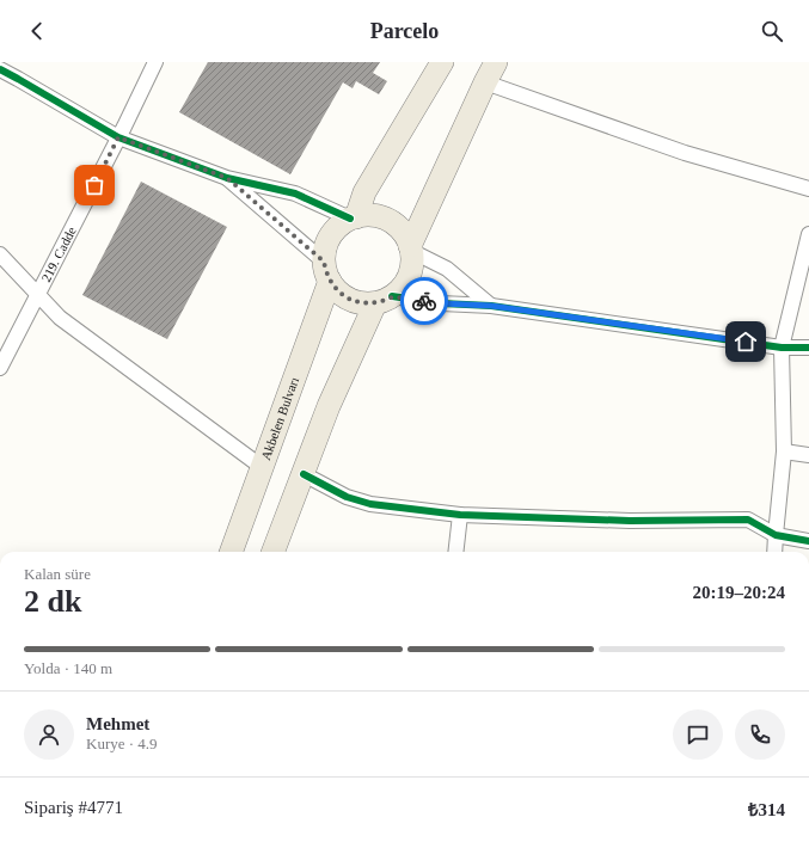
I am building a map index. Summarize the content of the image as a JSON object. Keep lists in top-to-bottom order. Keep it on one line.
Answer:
{"streets":{"main road":["Akbelen Bulvarı"],"street":["219. Cadde"]},"page":{"header":"Parcelo","heading":["2 dk","Kalan süre","20:19–20:24"],"panel":["Mehmet","Kurye · 4.9","Sipariş #4771","₺314"],"bar":"Yolda · 140 m"}}
